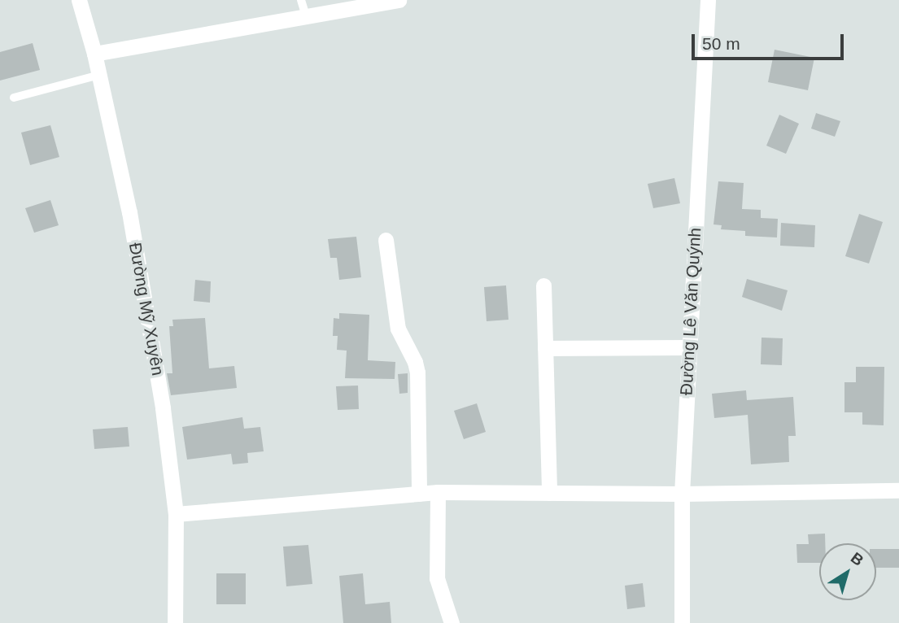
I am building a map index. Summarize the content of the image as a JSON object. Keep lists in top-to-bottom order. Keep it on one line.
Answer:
{"streets":{"street":["Đường Mỹ Xuyên","Đường Lê Văn Quýnh"]},"scale_bar":"50 m","north":"top right"}
